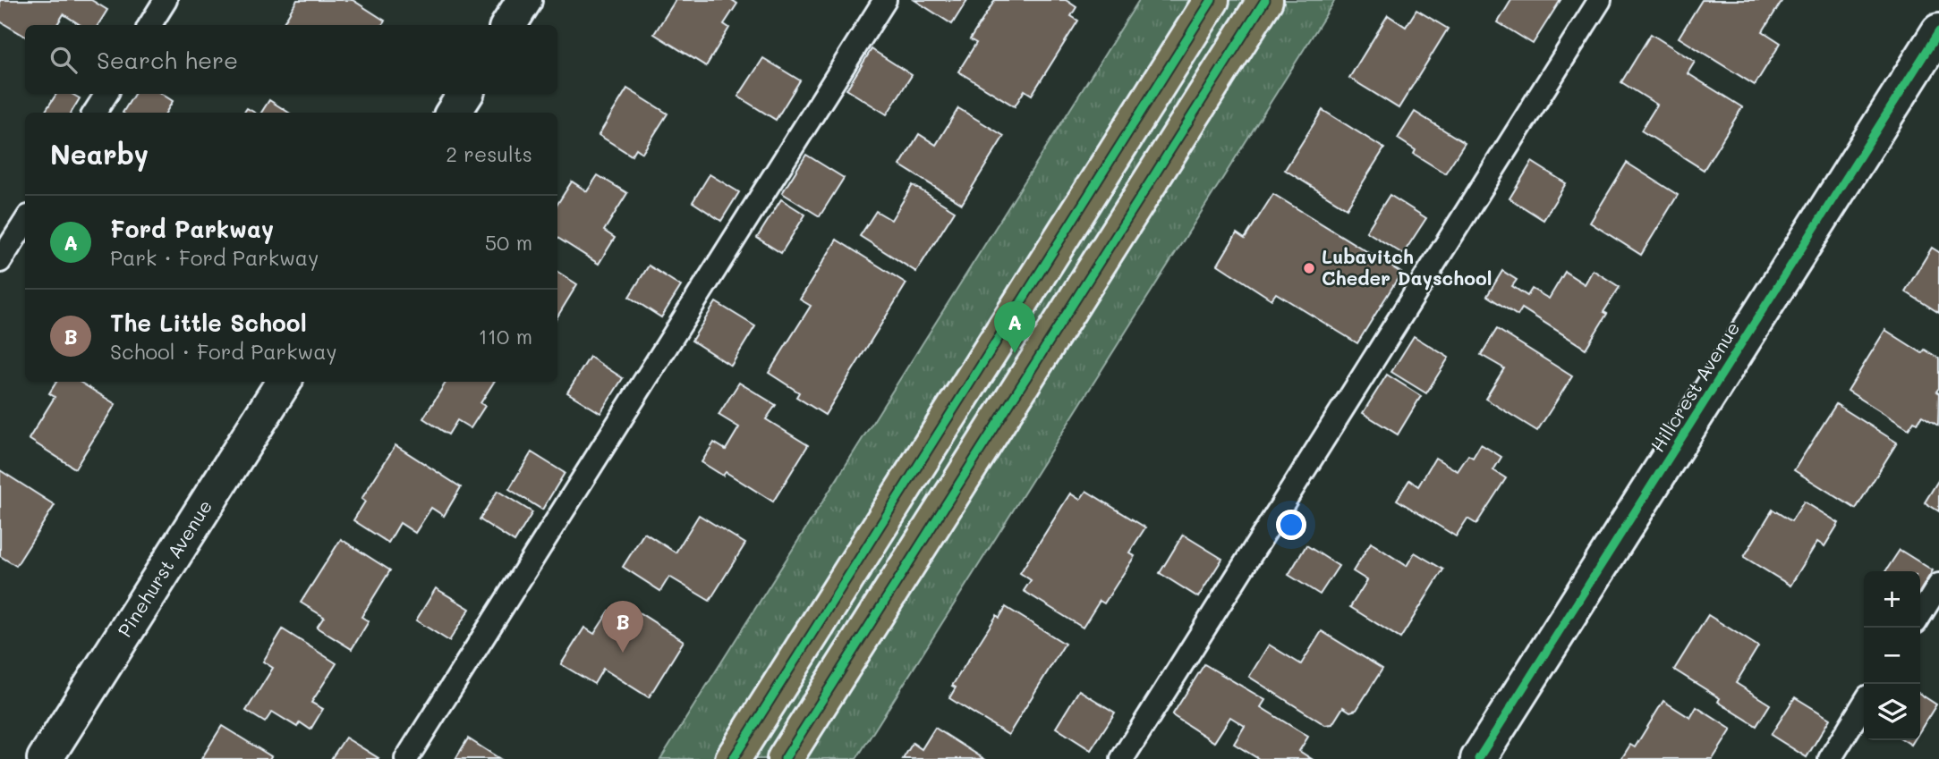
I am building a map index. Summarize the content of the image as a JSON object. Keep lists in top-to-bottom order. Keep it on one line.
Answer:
{"streets":{"street":["Hillcrest Avenue","Pinehurst Avenue"]},"places":["Lubavitch Cheder Dayschool"],"page":{"search":"Search here","heading":["Nearby","2 results"],"list":[{"mark":"A","name":"Ford Parkway","note":"Park · Ford Parkway","value":"50 m"},{"mark":"B","name":"The Little School","note":"School · Ford Parkway","value":"110 m"}],"pins":["A","B"],"map_buttons":["+","−"]}}
